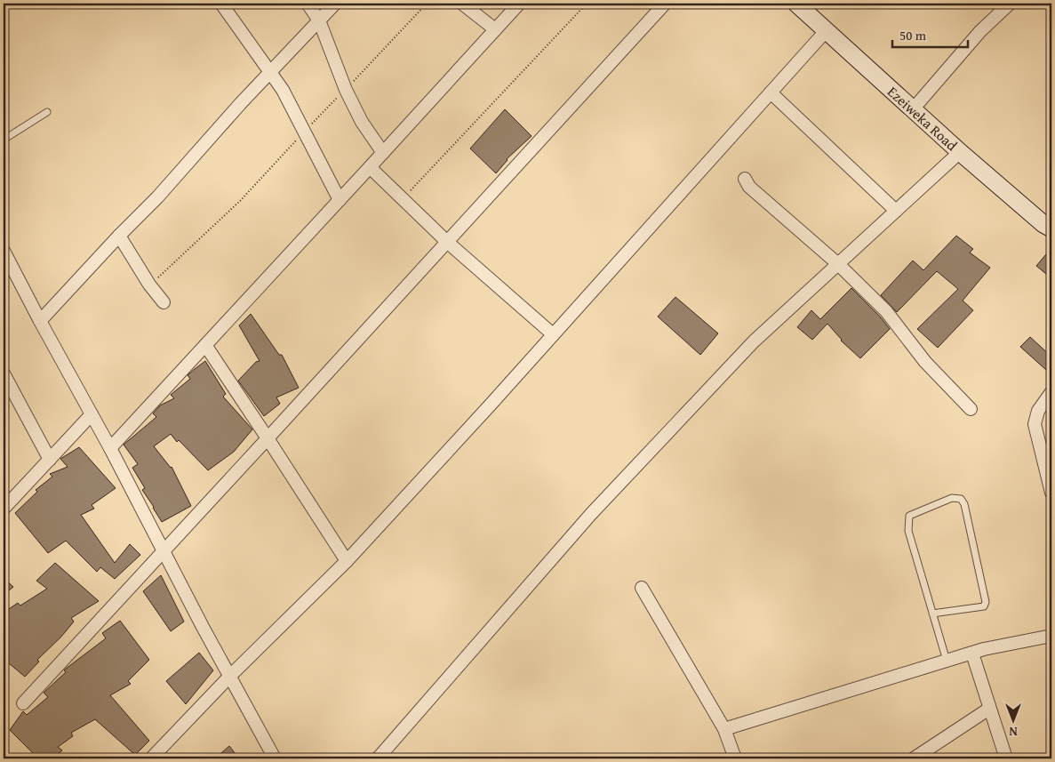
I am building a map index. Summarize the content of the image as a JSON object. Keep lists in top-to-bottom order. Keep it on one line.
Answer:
{"streets":{"main road":["Ezeiweka Road"]},"scale_bar":"50 m","north":"bottom"}
